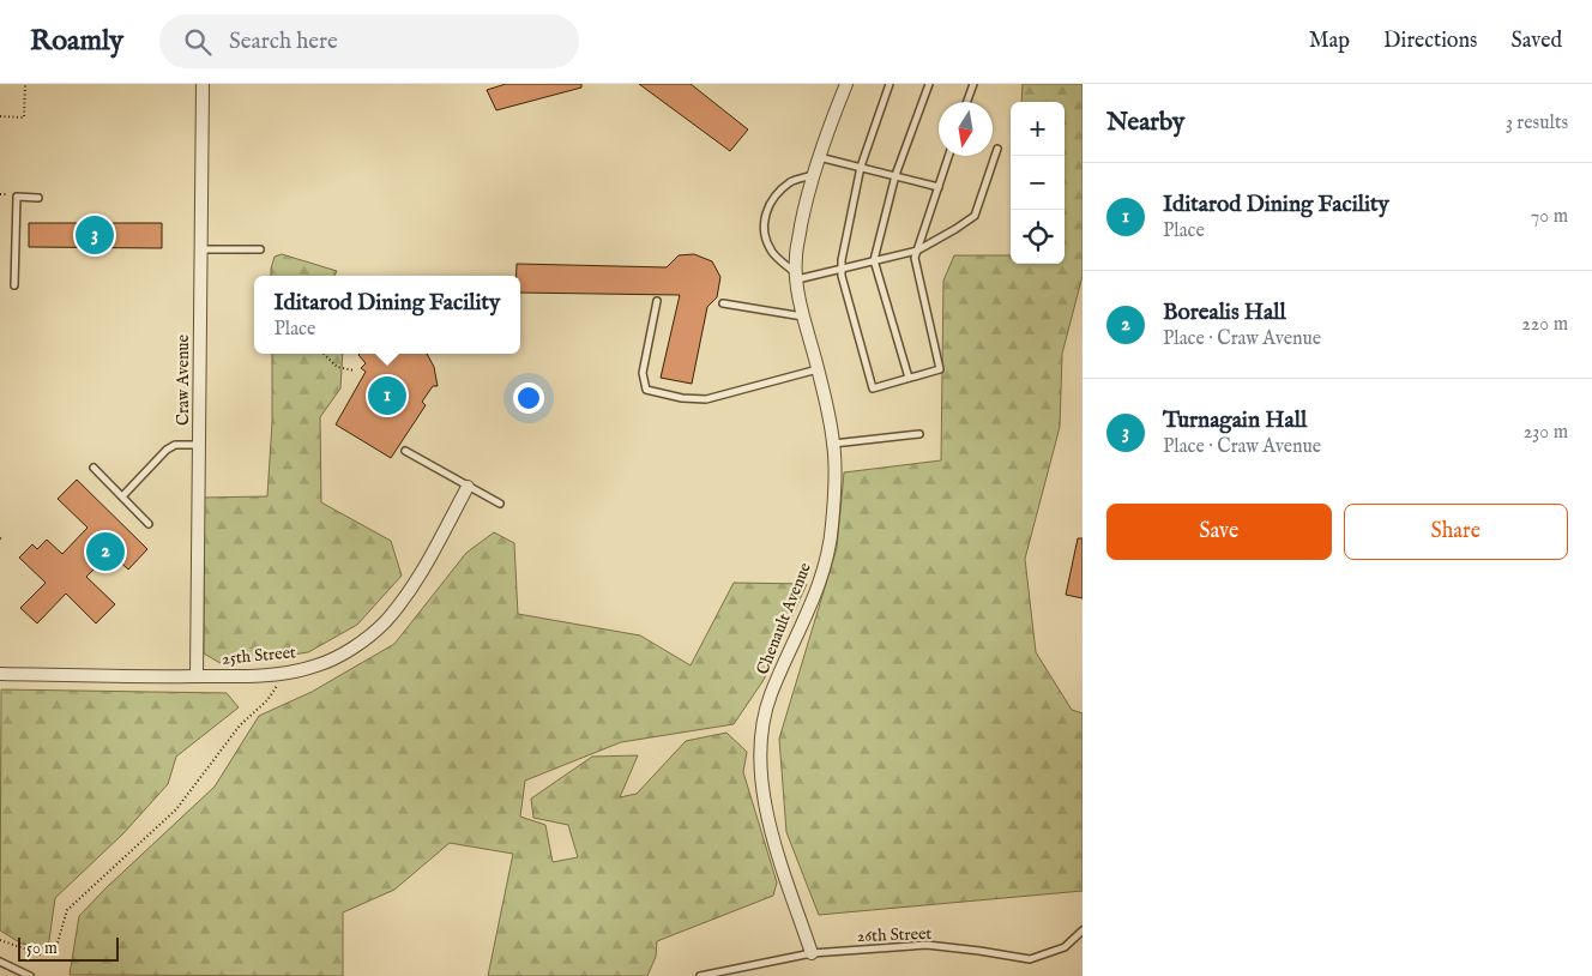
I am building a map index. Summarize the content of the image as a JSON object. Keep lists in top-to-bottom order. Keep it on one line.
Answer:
{"streets":{"street":["Craw Avenue","Chenault Avenue","25th Street"],"lane":["26th Street"]},"crossings":[["Craw Avenue","25th Street"],["Chenault Avenue","26th Street"]],"scale_bar":"50 m","north":"bottom","page":{"header":"Roamly","search":"Search here","nav":["Map","Directions","Saved"],"heading":["Nearby","3 results"],"map_buttons":["+","−"],"list":[{"mark":"1","name":"Iditarod Dining Facility","note":"Place","value":"70 m"},{"mark":"2","name":"Borealis Hall","note":"Place · Craw Avenue","value":"220 m"},{"mark":"3","name":"Turnagain Hall","note":"Place · Craw Avenue","value":"230 m"}],"pins":["3","1","2"],"popup":["Iditarod Dining Facility","Place"],"buttons":["Save","Share"],"scale":"50 m"}}
